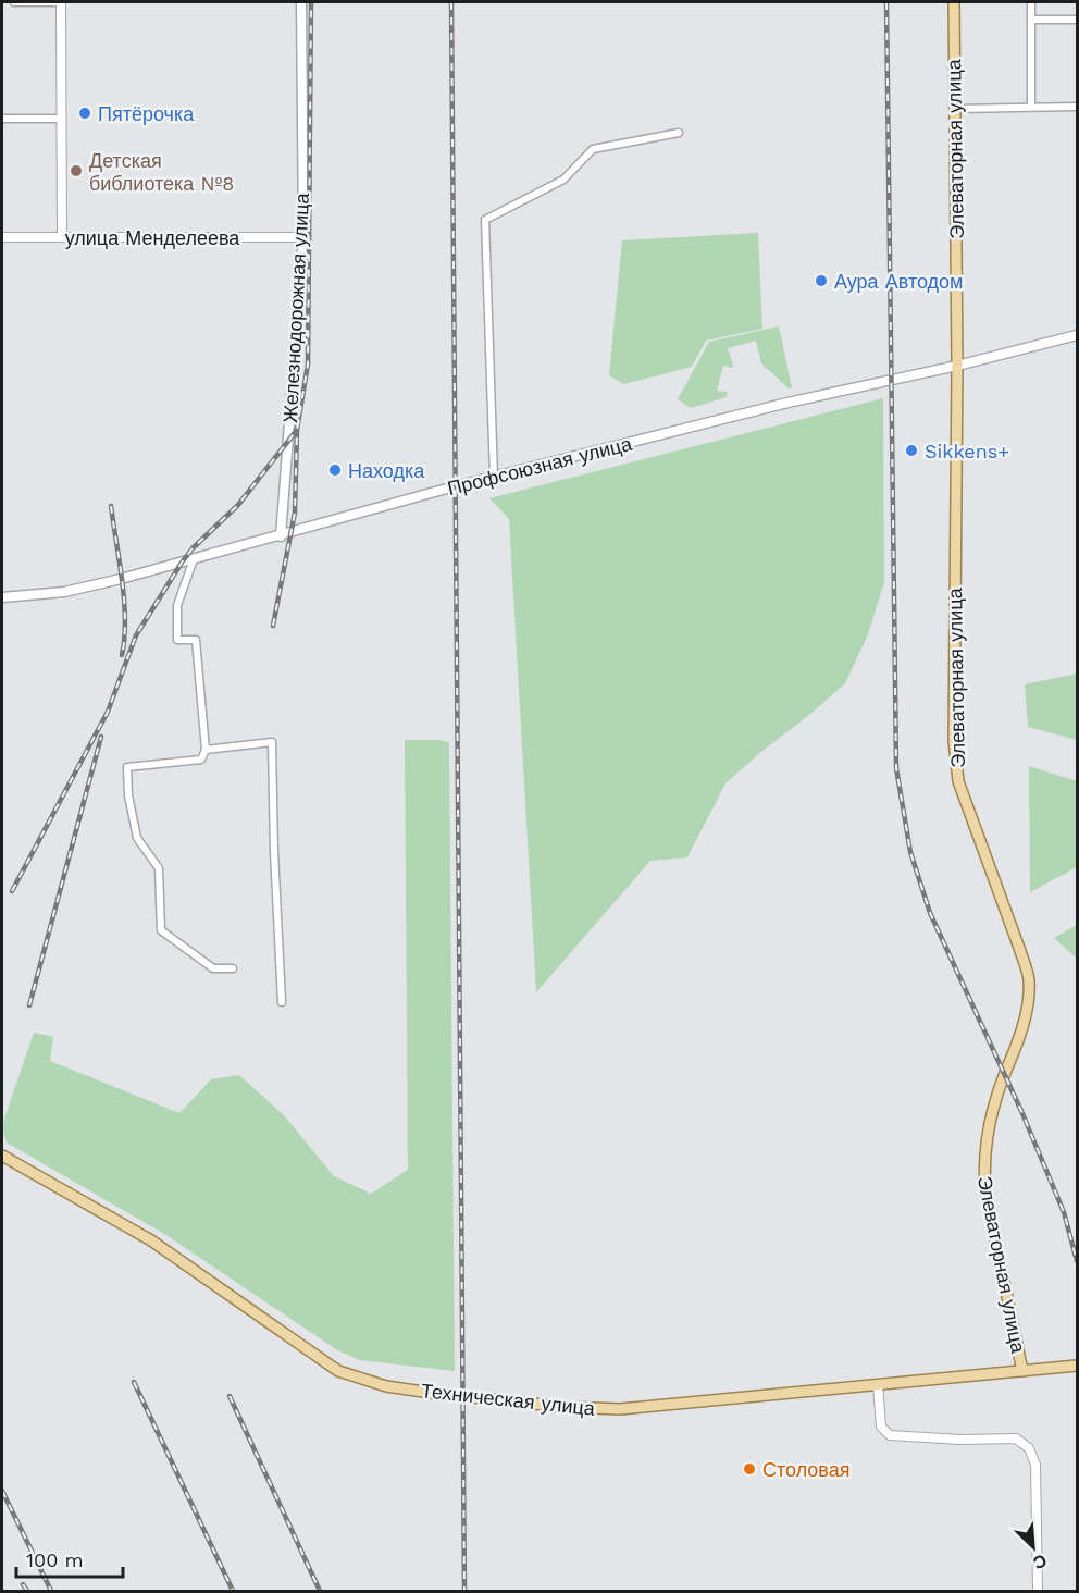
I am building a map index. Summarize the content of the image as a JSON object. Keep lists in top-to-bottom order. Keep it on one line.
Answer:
{"streets":{"main road":["Элеваторная улица","Железнодорожная улица","Профсоюзная улица","Техническая улица"],"street":["улица Менделеева"]},"crossings":[["Элеваторная улица","Профсоюзная улица"],["Элеваторная улица","Техническая улица"],["улица Менделеева","Железнодорожная улица"],["Железнодорожная улица","Профсоюзная улица"]],"places":["Пятёрочка","Детская библиотека №8","Аура Автодом","Sikkens+","Находка","Столовая"],"scale_bar":"100 m","north":"bottom right"}
